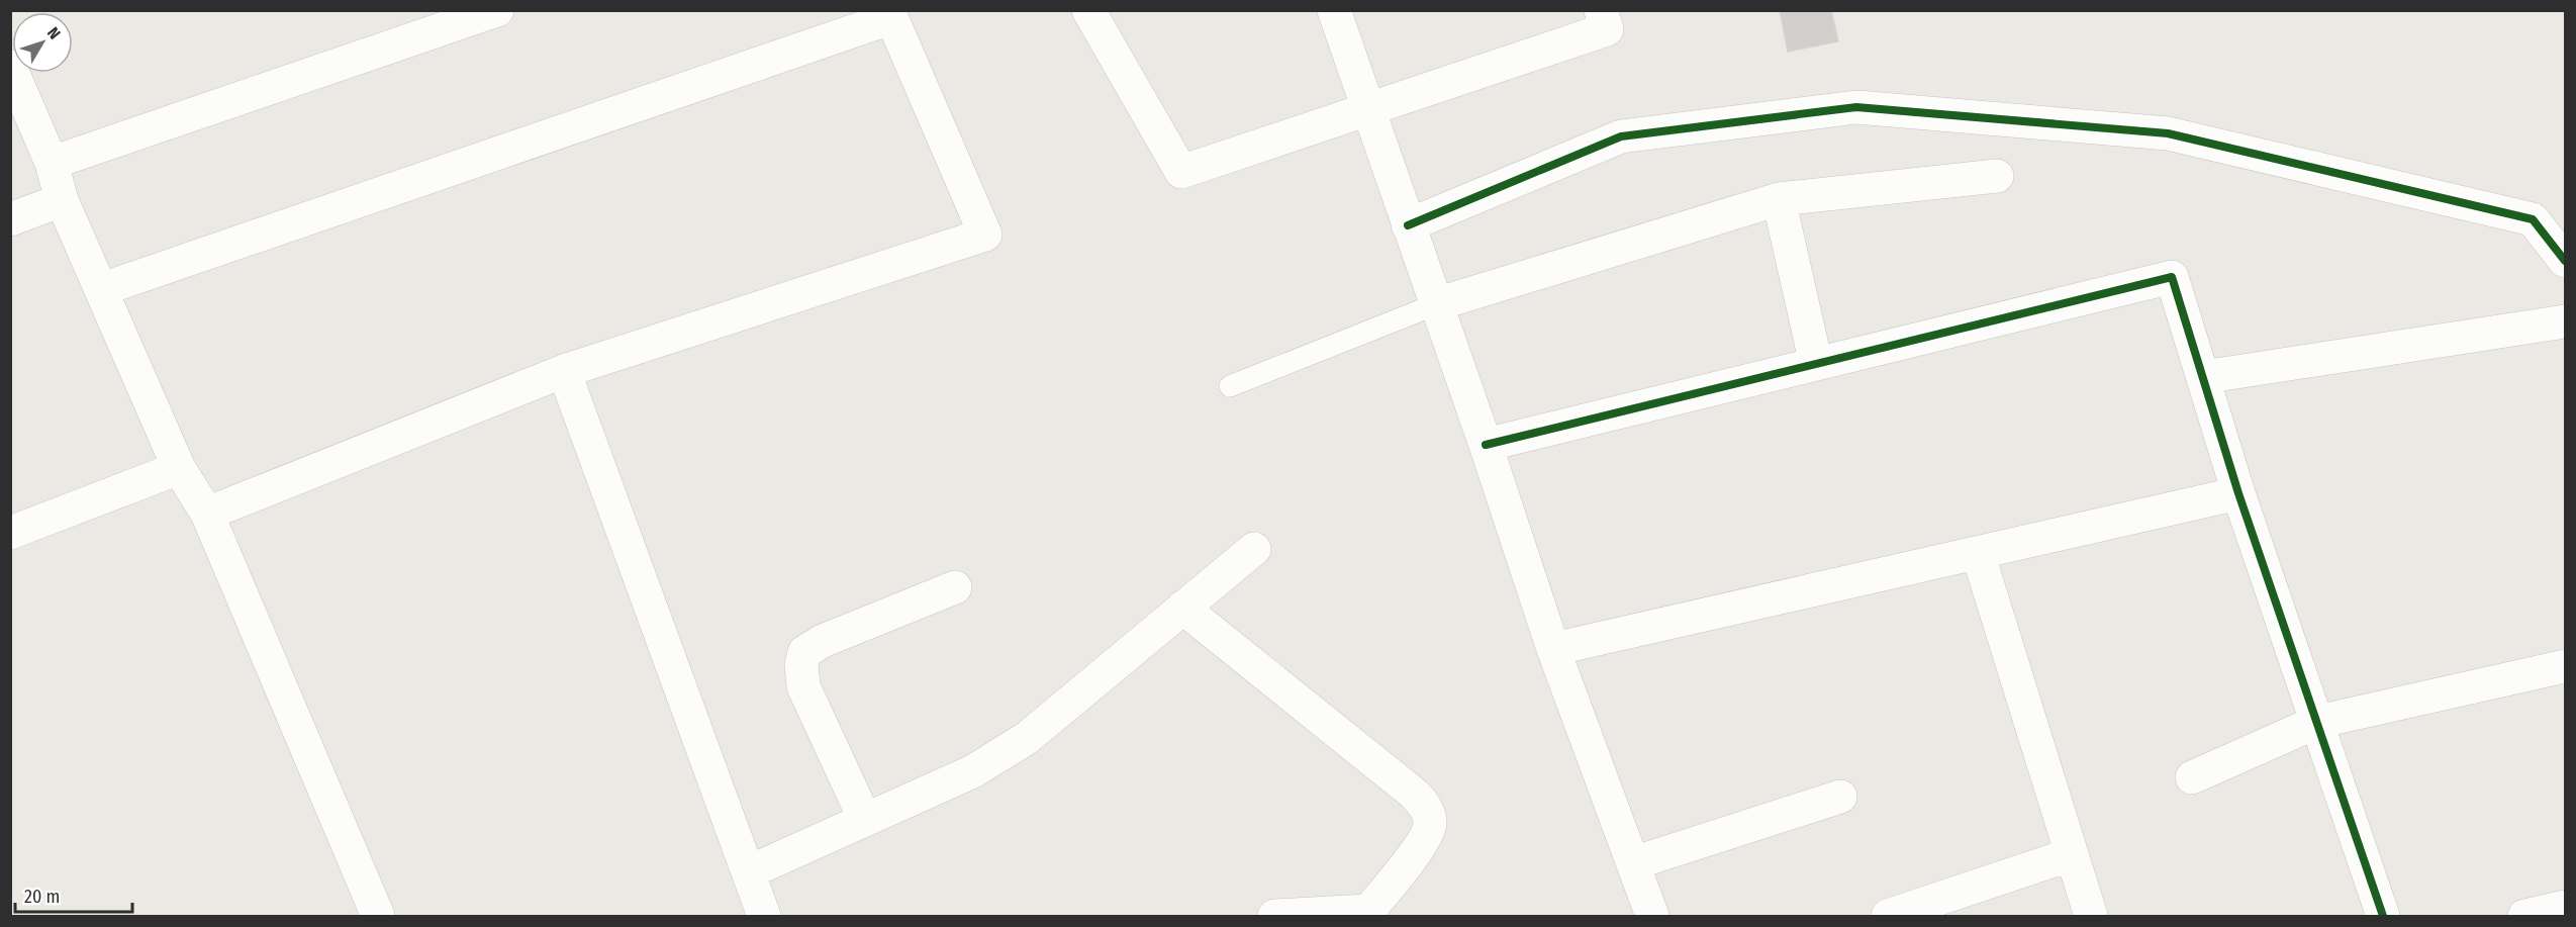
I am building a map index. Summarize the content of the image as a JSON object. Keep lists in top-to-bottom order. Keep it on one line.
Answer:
{"scale_bar":"20 m","north":"top right"}
